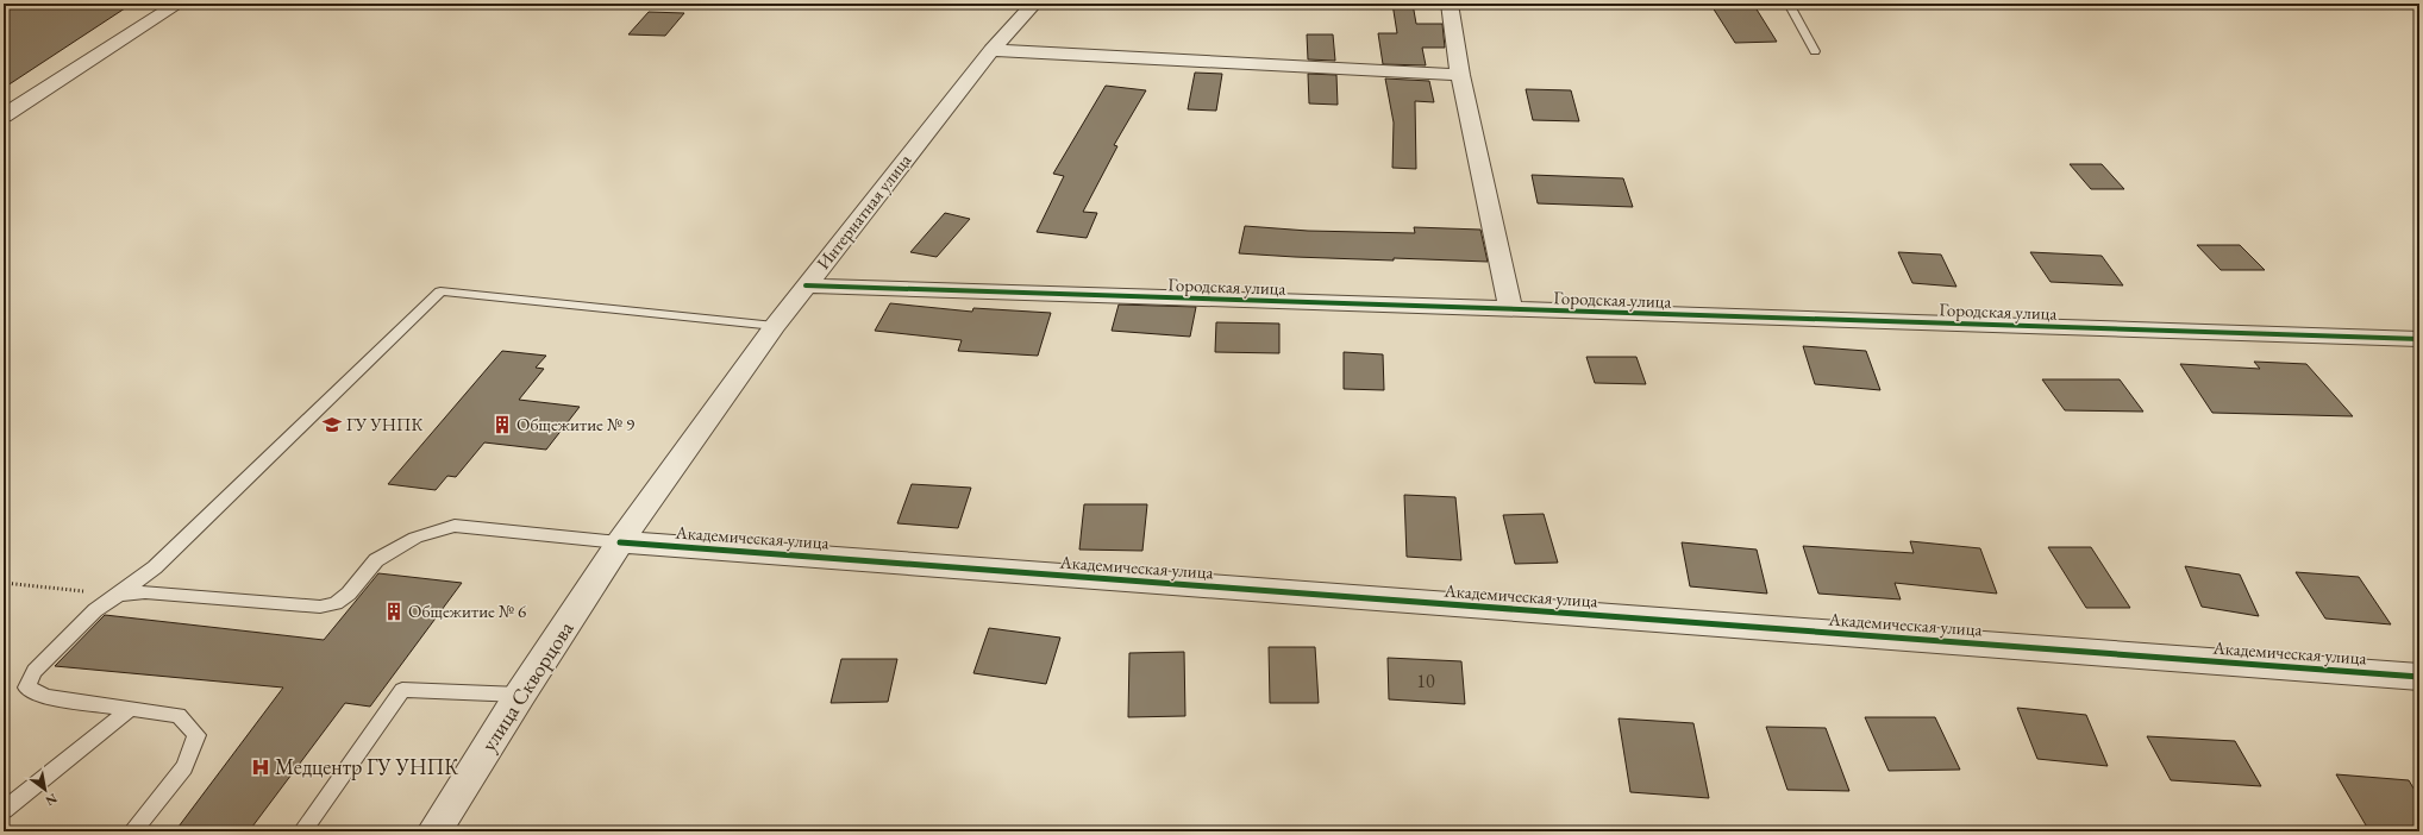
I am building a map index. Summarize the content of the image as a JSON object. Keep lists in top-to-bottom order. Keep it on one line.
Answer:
{"streets":{"street":["Интернатная улица","Городская улица","Академическая улица","улица Скворцова"]},"crossings":[["Интернатная улица","Городская улица"],["Интернатная улица","Академическая улица"],["Интернатная улица","улица Скворцова"],["Академическая улица","улица Скворцова"]],"places":{"school or university":["ГУ УНПК"],"building":["Общежитие № 9","Общежитие № 6"],"hospital":["Медцентр ГУ УНПК"]},"house_numbers":["10"],"north":"bottom right"}
